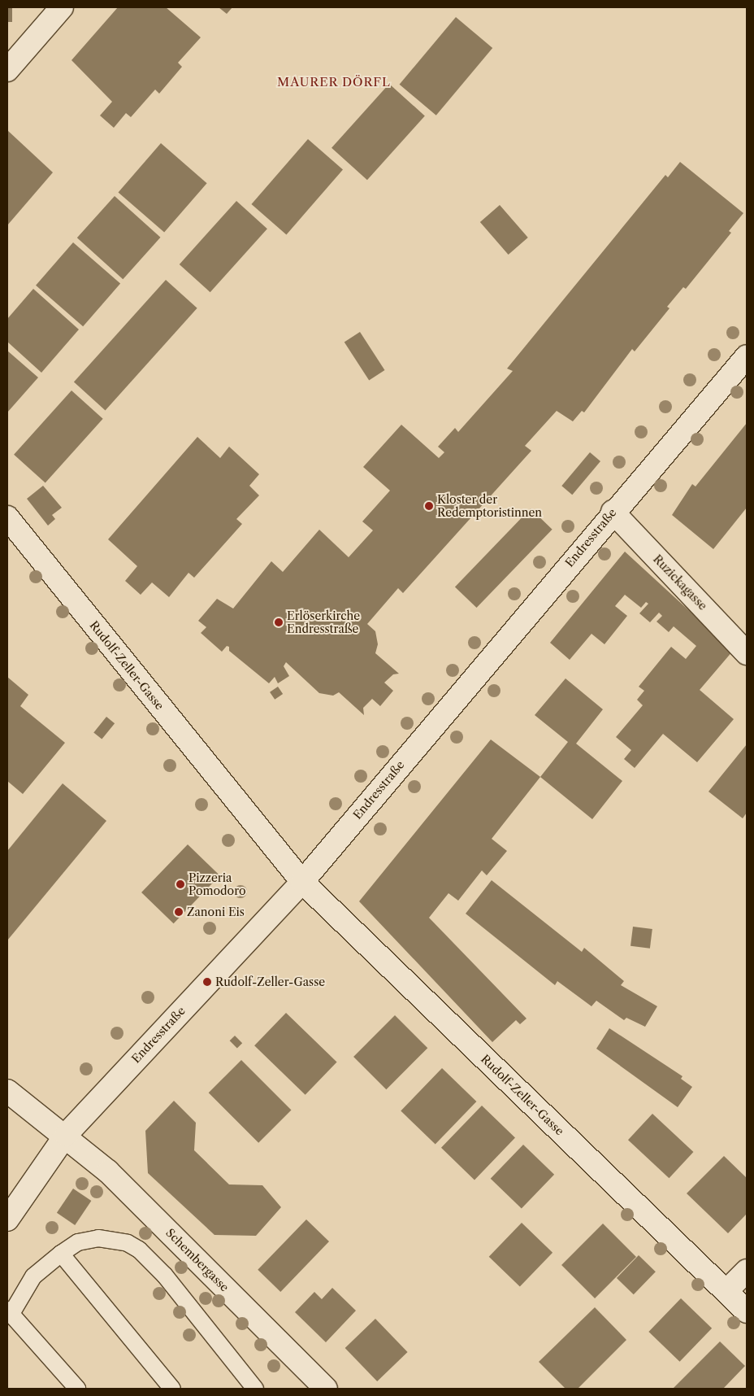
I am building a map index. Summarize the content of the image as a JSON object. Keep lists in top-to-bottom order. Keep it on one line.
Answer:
{"streets":{"street":["Endresstraße","Ruzickagasse","Rudolf-Zeller-Gasse","Schembergasse"]},"crossings":[["Endresstraße","Ruzickagasse"],["Endresstraße","Rudolf-Zeller-Gasse"],["Endresstraße","Schembergasse"]],"districts":["MAURER DÖRFL"],"places":["Kloster der Redemptoristinnen","Erlöserkirche Endresstraße","Pizzeria Pomodoro","Zanoni Eis","Rudolf-Zeller-Gasse"]}
